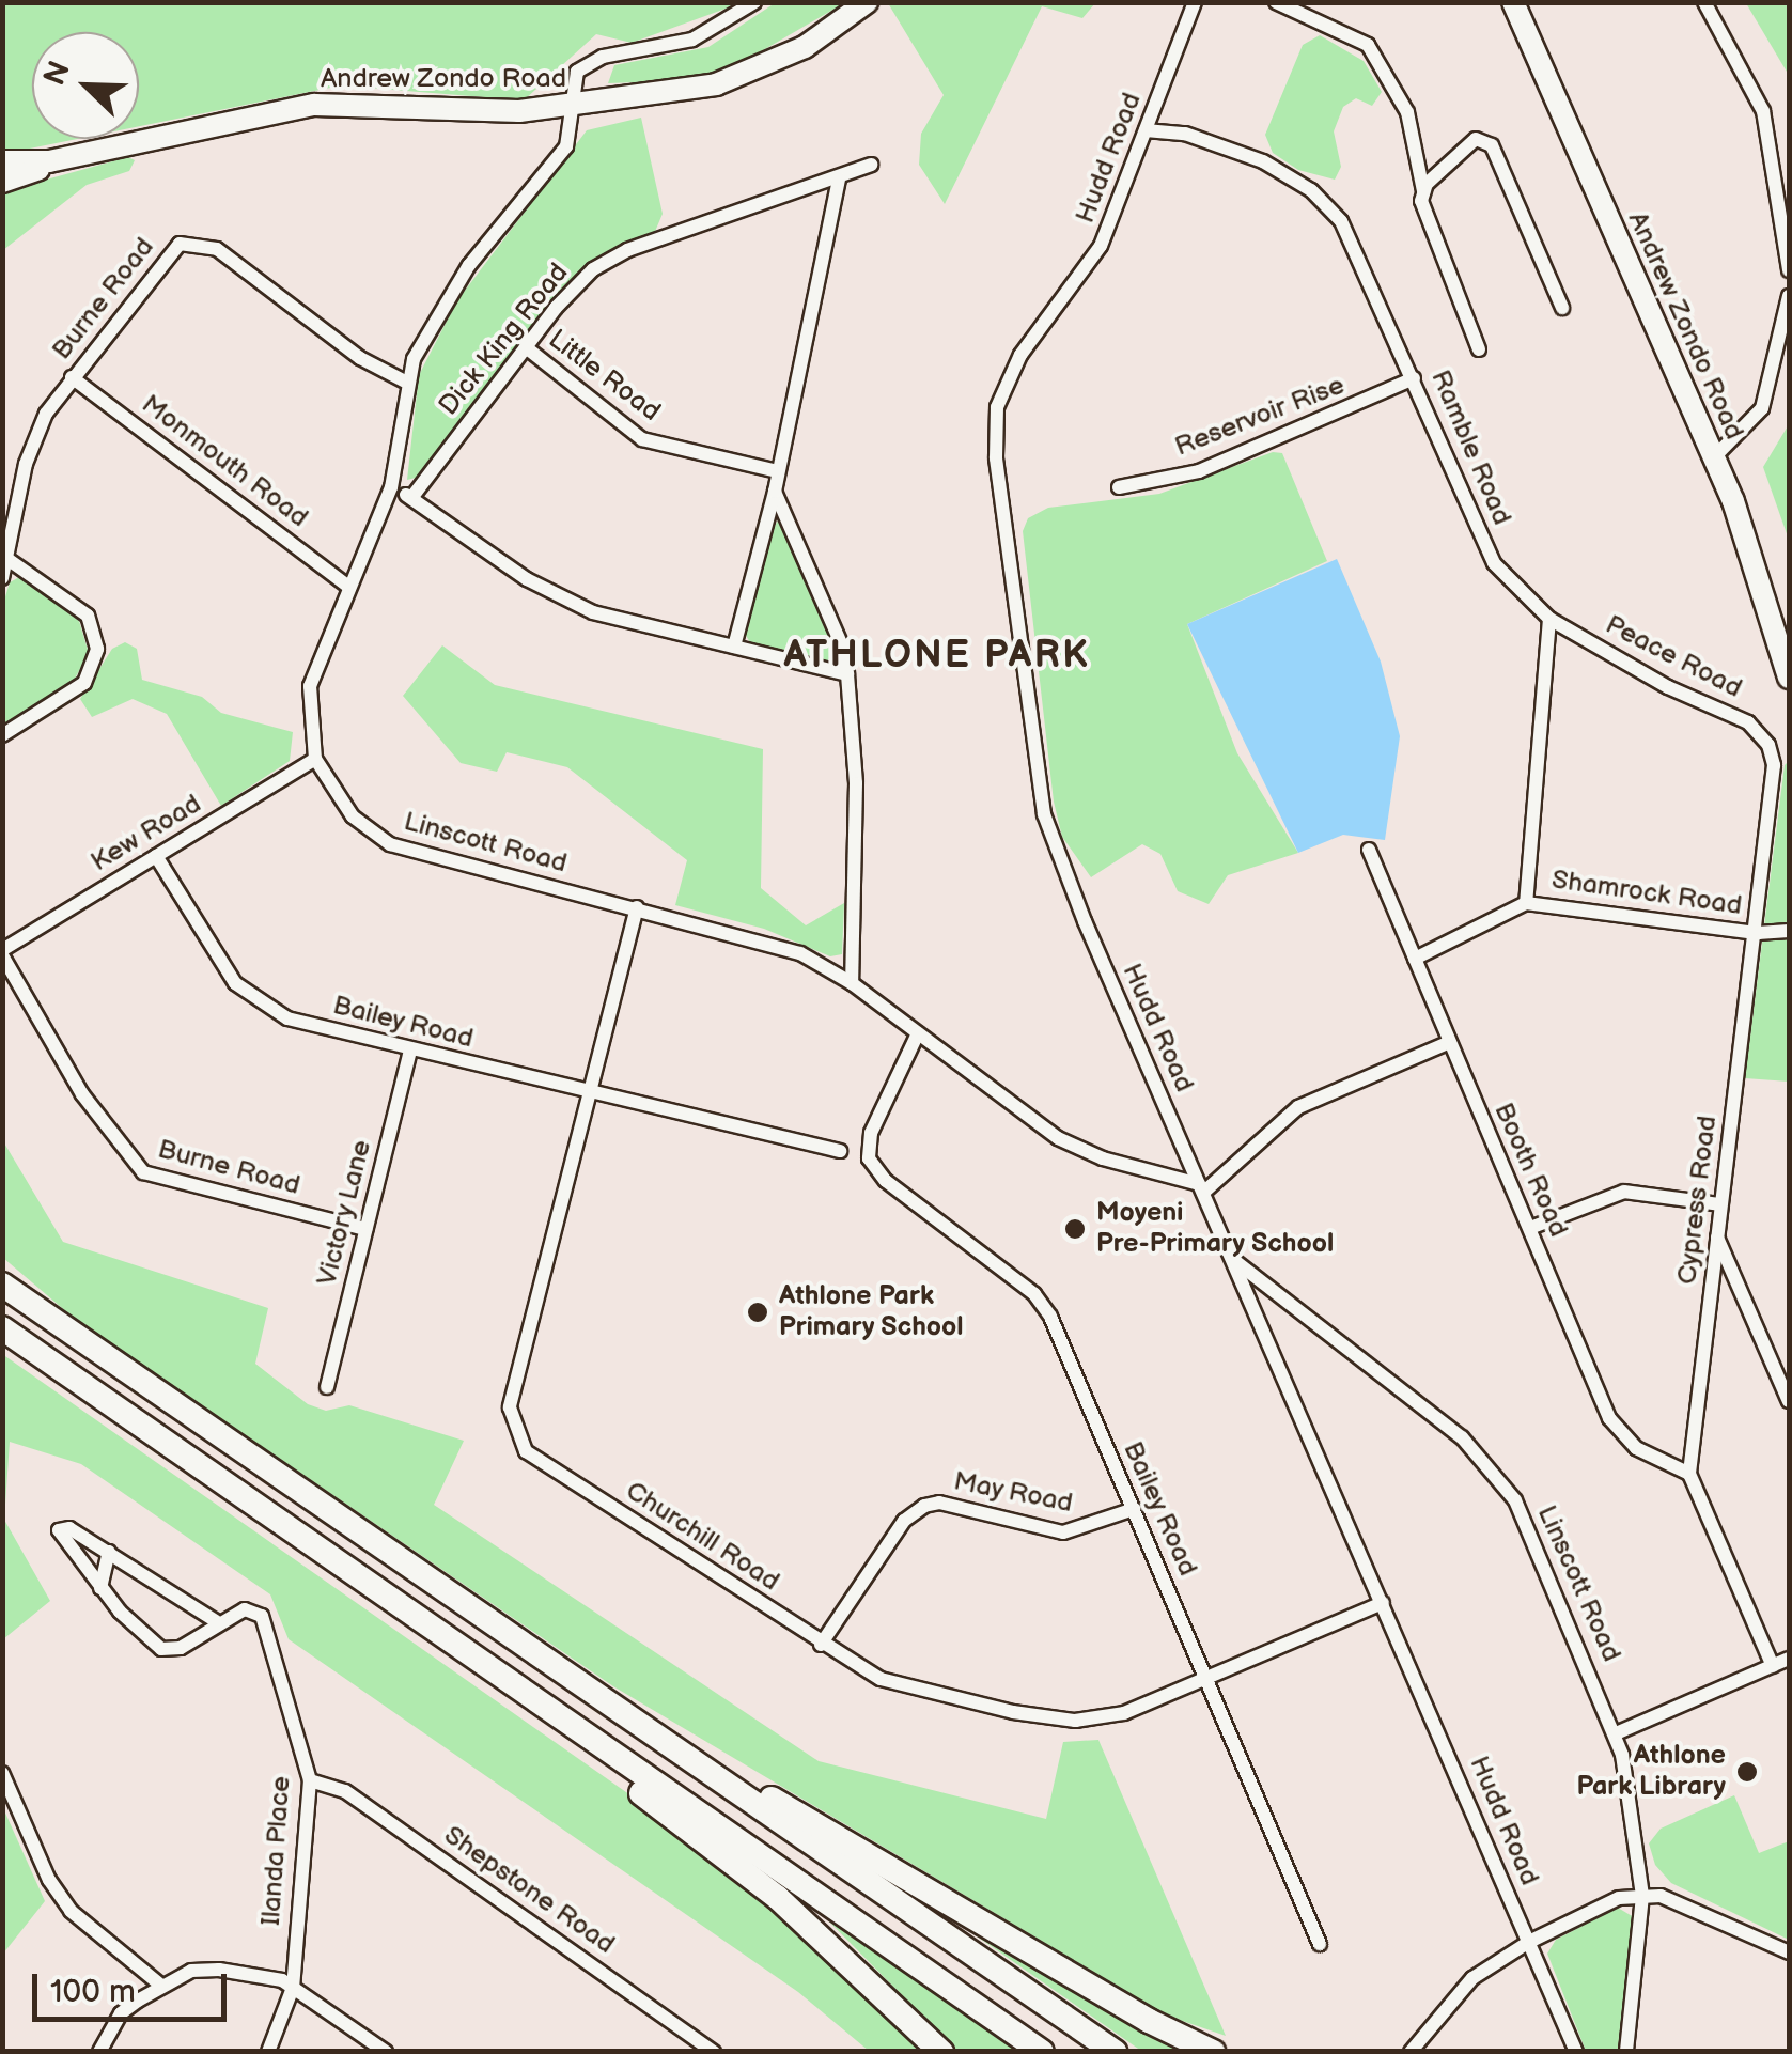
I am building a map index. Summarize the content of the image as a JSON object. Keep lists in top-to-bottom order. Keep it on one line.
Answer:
{"streets":{"main road":["Andrew Zondo Road"],"street":["Hudd Road","Burne Road","Dick King Road","Little Road","Reservoir Rise","Ramble Road","Monmouth Road","Peace Road","Kew Road","Linscott Road","Shamrock Road","Bailey Road","Booth Road","Cypress Road","Victory Lane","May Road","Churchill Road","Ilanda Place","Shepstone Road"]},"crossings":[["Andrew Zondo Road","Linscott Road"],["Hudd Road","Ramble Road"],["Hudd Road","Linscott Road"],["Hudd Road","Churchill Road"],["Burne Road","Monmouth Road"],["Burne Road","Kew Road"],["Burne Road","Linscott Road"],["Burne Road","Victory Lane"],["Dick King Road","Little Road"],["Reservoir Rise","Ramble Road"],["Ramble Road","Peace Road"],["Monmouth Road","Linscott Road"],["Peace Road","Cypress Road"],["Kew Road","Linscott Road"],["Kew Road","Bailey Road"],["Linscott Road","Bailey Road"],["Linscott Road","Churchill Road"],["Shamrock Road","Booth Road"],["Shamrock Road","Cypress Road"],["Bailey Road","Victory Lane"],["Bailey Road","May Road"],["Bailey Road","Churchill Road"],["Booth Road","Cypress Road"],["May Road","Churchill Road"],["Ilanda Place","Shepstone Road"]],"districts":["ATHLONE PARK"],"places":["Moyeni Pre-Primary School","Athlone Park Primary School","Athlone Park Library"],"scale_bar":"100 m","north":"top left"}
